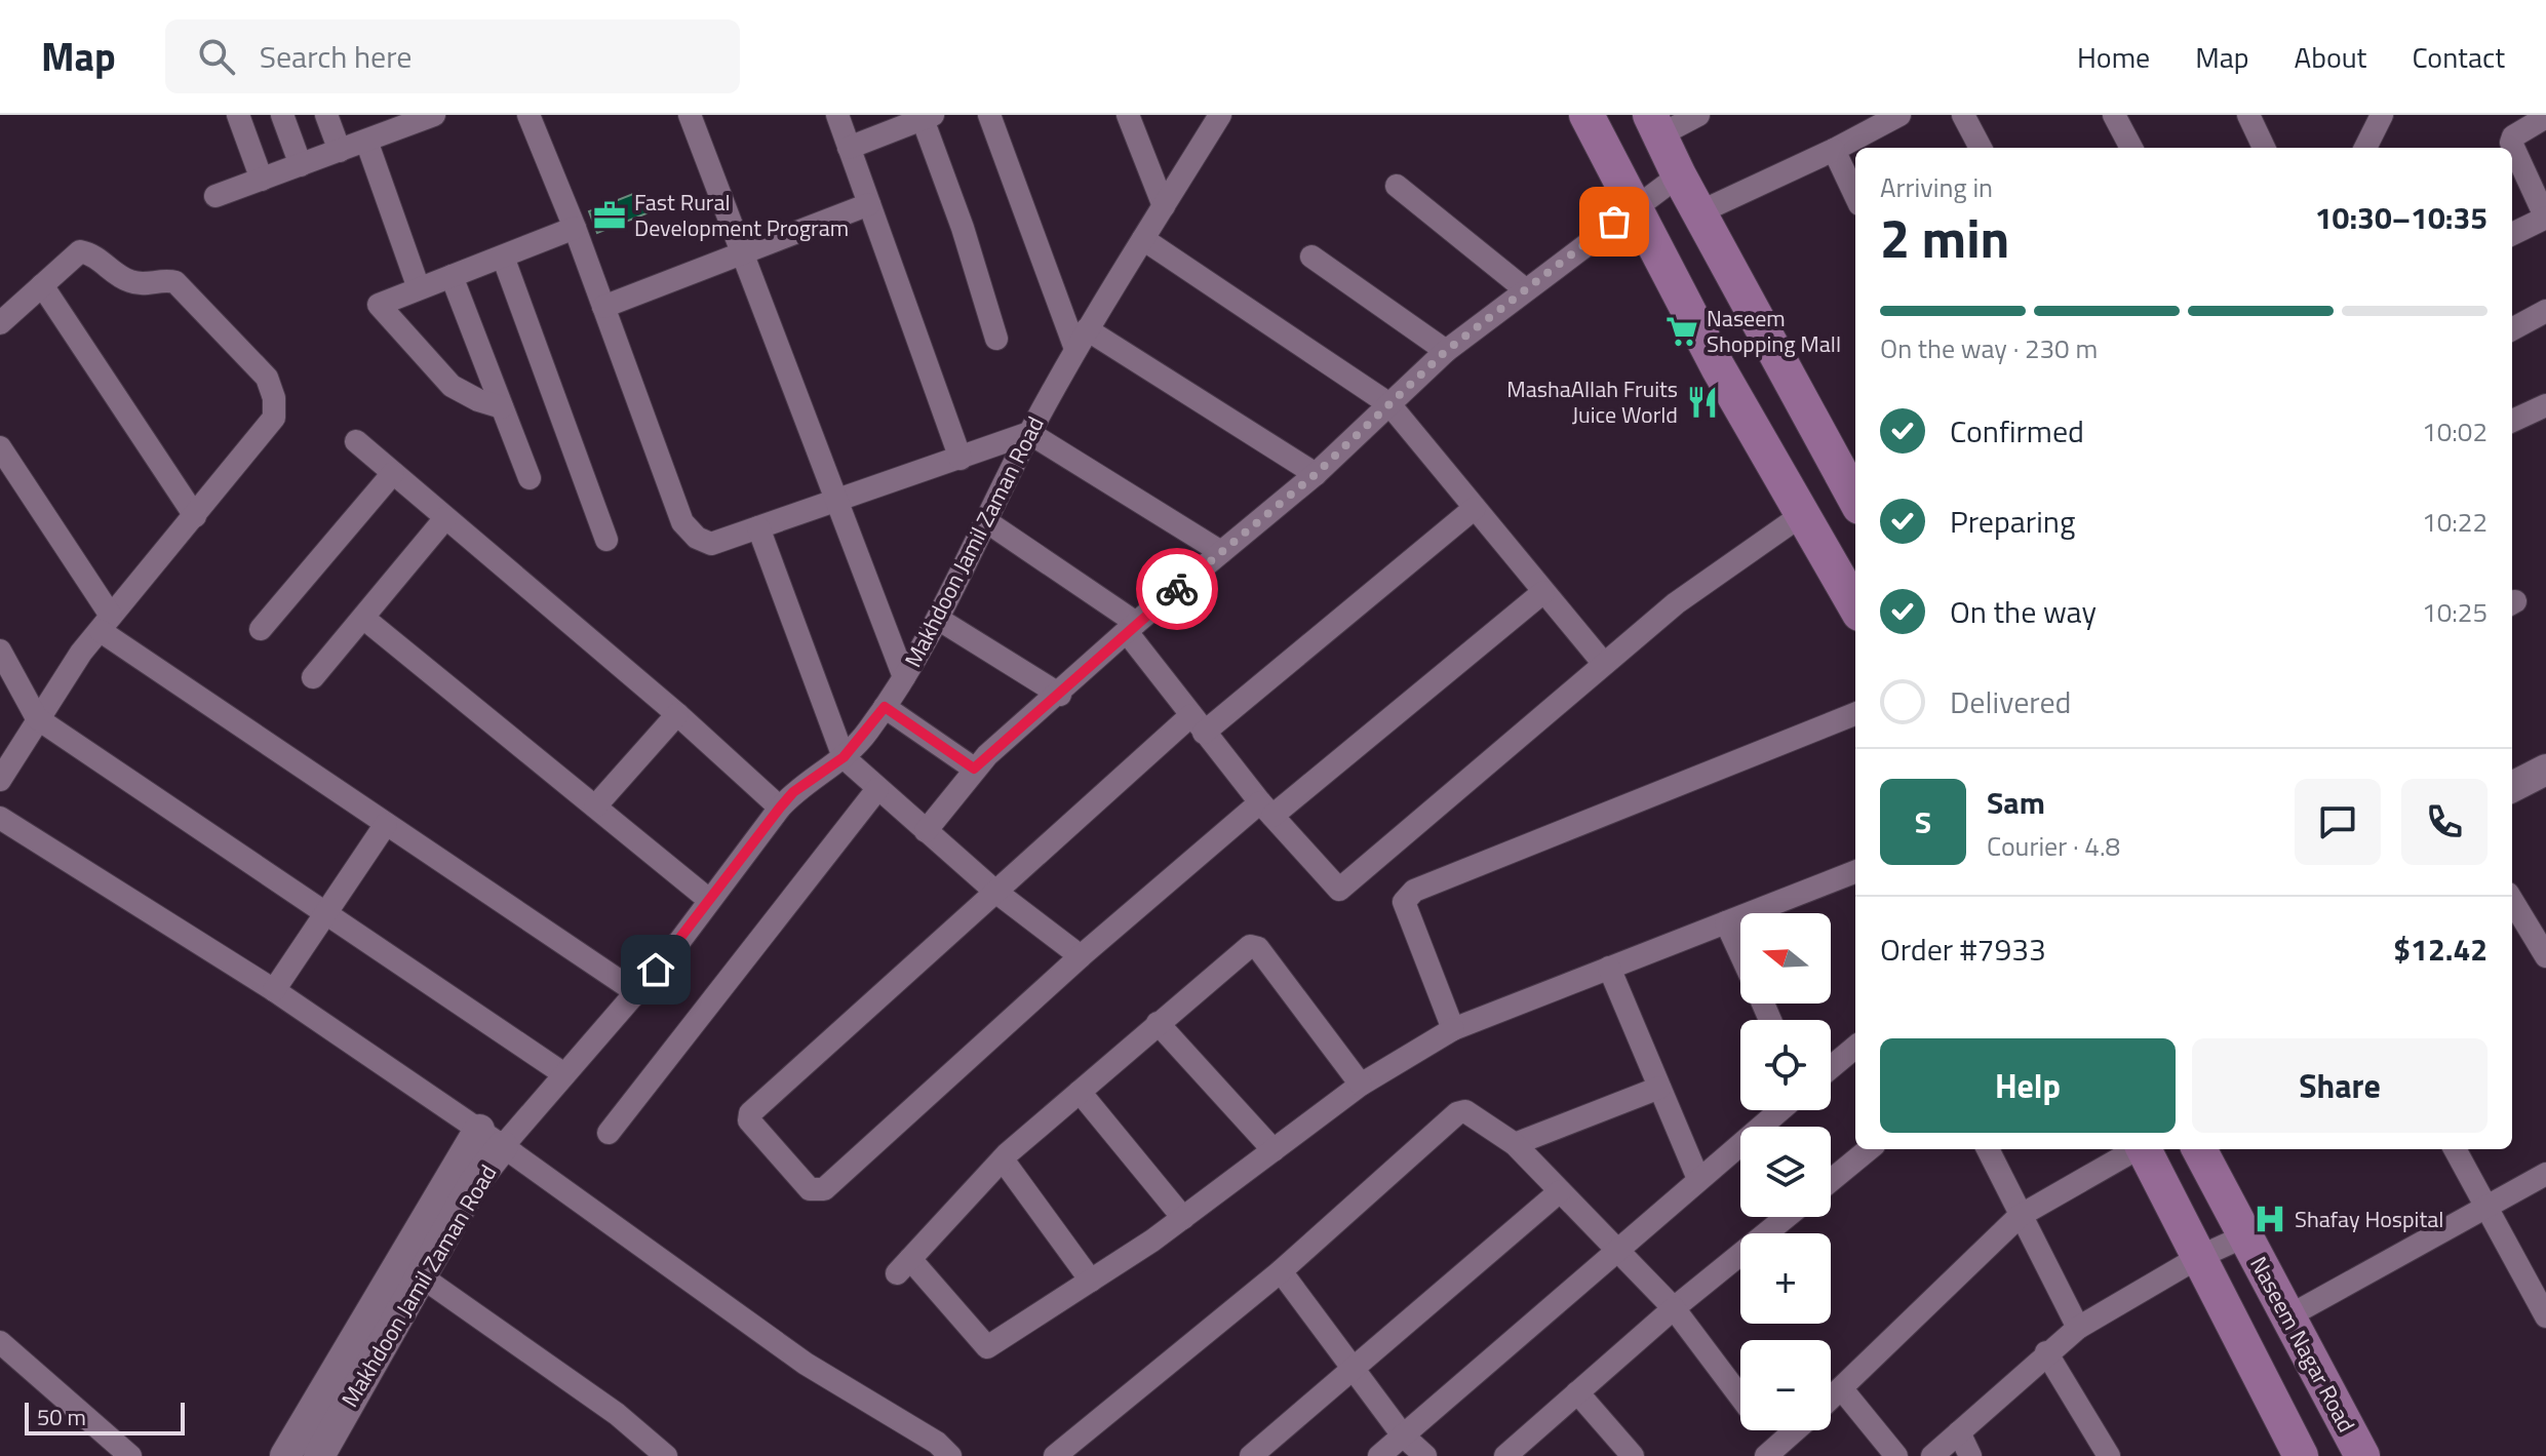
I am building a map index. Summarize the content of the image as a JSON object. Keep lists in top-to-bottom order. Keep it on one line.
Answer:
{"streets":{"main road":["Naseem Nagar Road"],"street":["Makhdoon Jamil Zaman Road"]},"places":{"office":["Fast Rural Development Program"],"supermarket":["Naseem Shopping Mall"],"restaurant":["MashaAllah Fruits Juice World"],"hospital":["Shafay Hospital"]},"scale_bar":"50 m","north":"left","page":{"header":"Map","search":"Search here","nav":["Home","Map","About","Contact"],"heading":["2 min","Arriving in","10:30–10:35"],"panel":["Sam","Courier · 4.8","Order #7933","$12.42"],"bar":"On the way · 230 m","list":[["Confirmed","10:02"],["Preparing","10:22"],["On the way","10:25"],"Delivered"],"round":"S","map_buttons":["+","−"],"buttons":["Help","Share"],"scale":"50 m"}}
